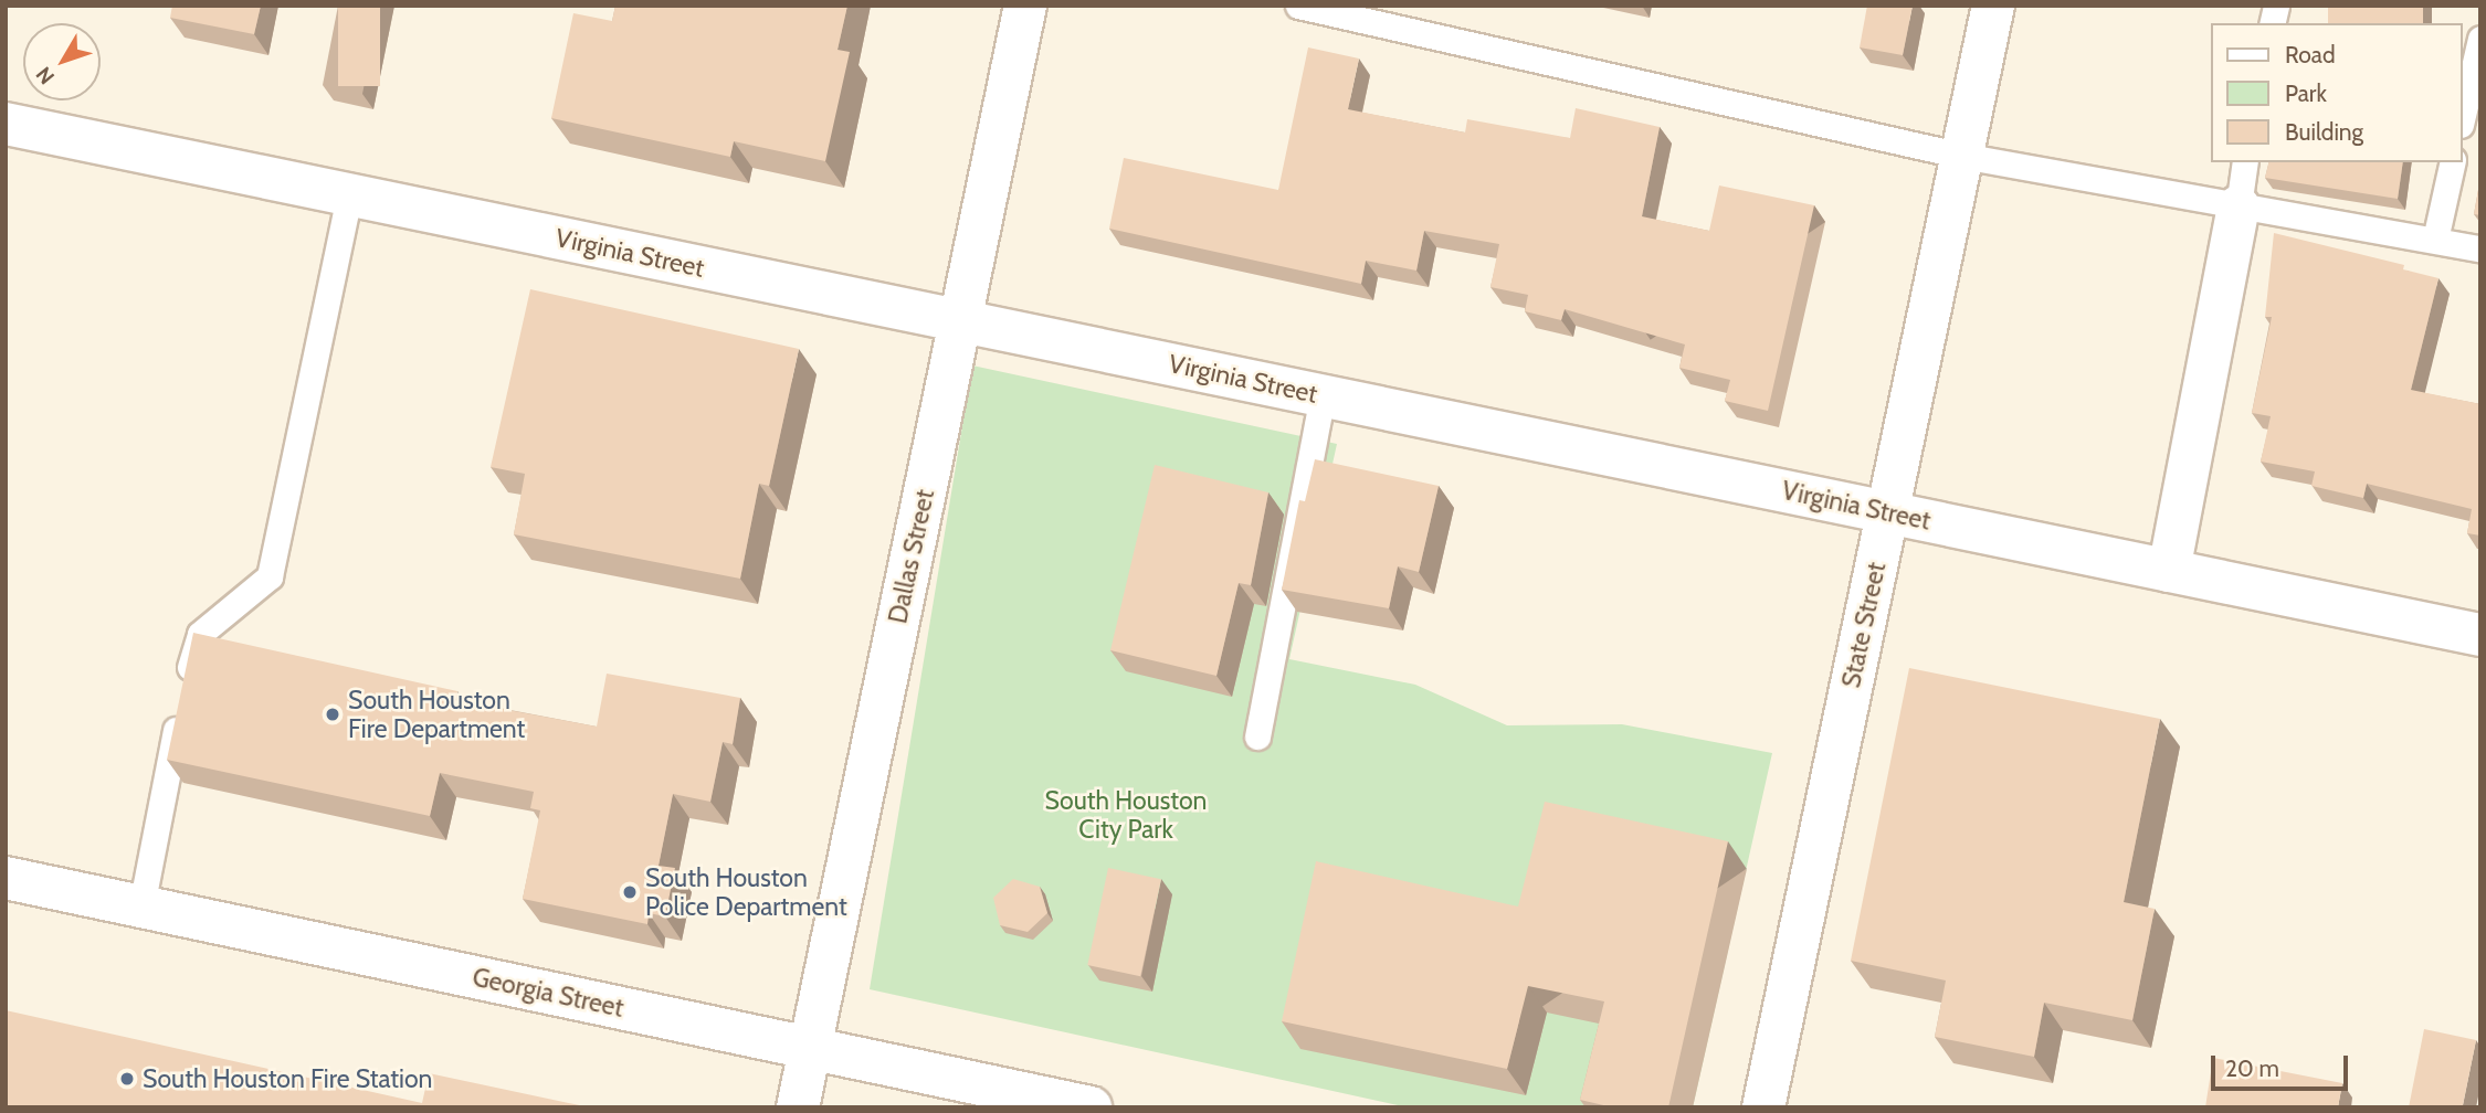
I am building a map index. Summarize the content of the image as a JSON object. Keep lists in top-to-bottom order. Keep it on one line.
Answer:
{"streets":{"street":["Virginia Street","Dallas Street","State Street","Georgia Street"]},"crossings":[["Virginia Street","Dallas Street"],["Virginia Street","State Street"],["Dallas Street","Georgia Street"]],"parks":["South Houston City Park"],"places":["South Houston Fire Department","South Houston Police Department","South Houston Fire Station"],"legend":["Road","Park","Building"],"scale_bar":"20 m","north":"bottom left"}
